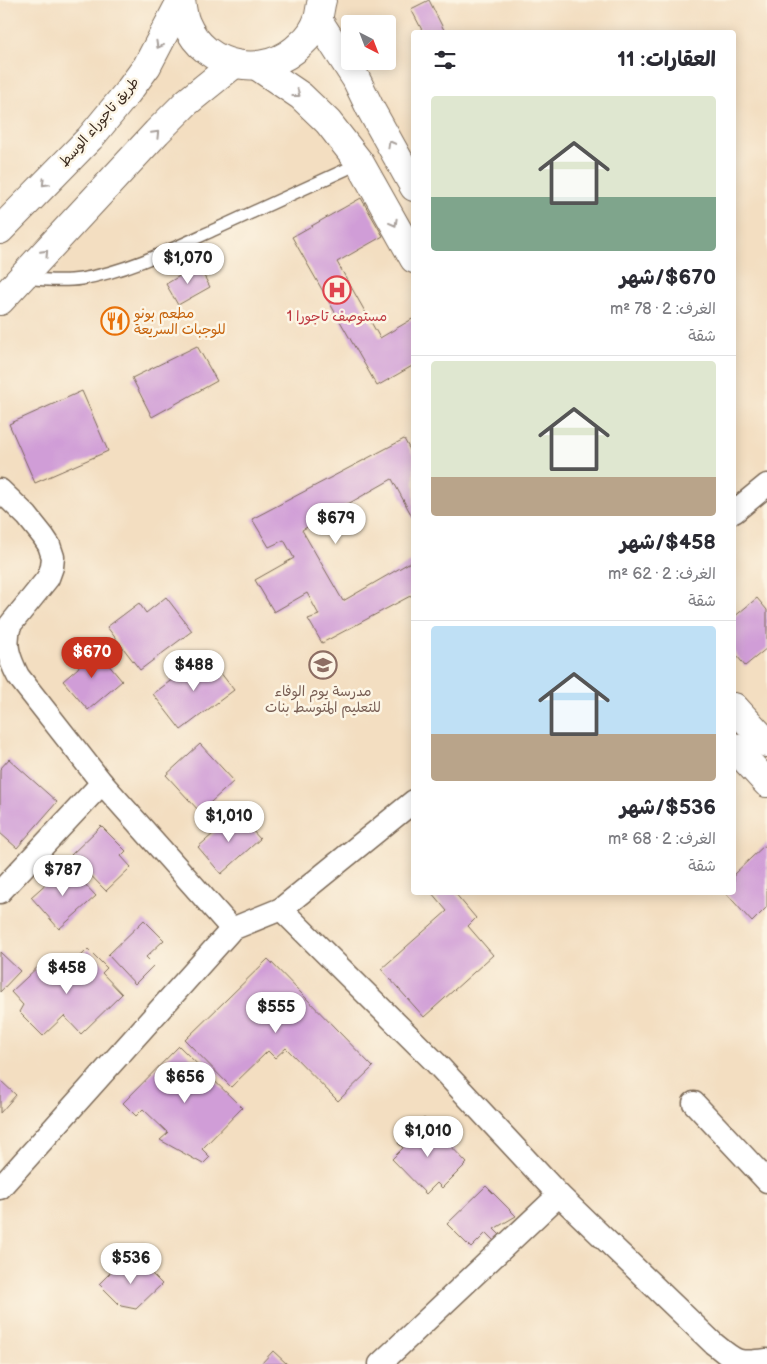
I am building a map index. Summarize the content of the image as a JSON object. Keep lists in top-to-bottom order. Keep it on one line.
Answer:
{"streets":{"main road":["طريق تاجوراء الوسط"]},"places":{"hospital":["مستوصف تاجورا 1"],"restaurant":["مطعم بونو للوجبات السريعة"],"school or university":["مدرسة يوم الوفاء للتعليم المتوسط بنات"]},"north":"bottom right","page":{"heading":"العقارات: 11","list":[{"name":"$670/شهر","note":"الغرف: 2 · 78 m² · شقة"},{"name":"$458/شهر","note":"الغرف: 2 · 62 m² · شقة"},{"name":"$536/شهر","note":"الغرف: 2 · 68 m² · شقة"}],"price":["$1,070","$679","$670","$488","$1,010","$787","$458","$555","$656","$1,010","$536"]}}
